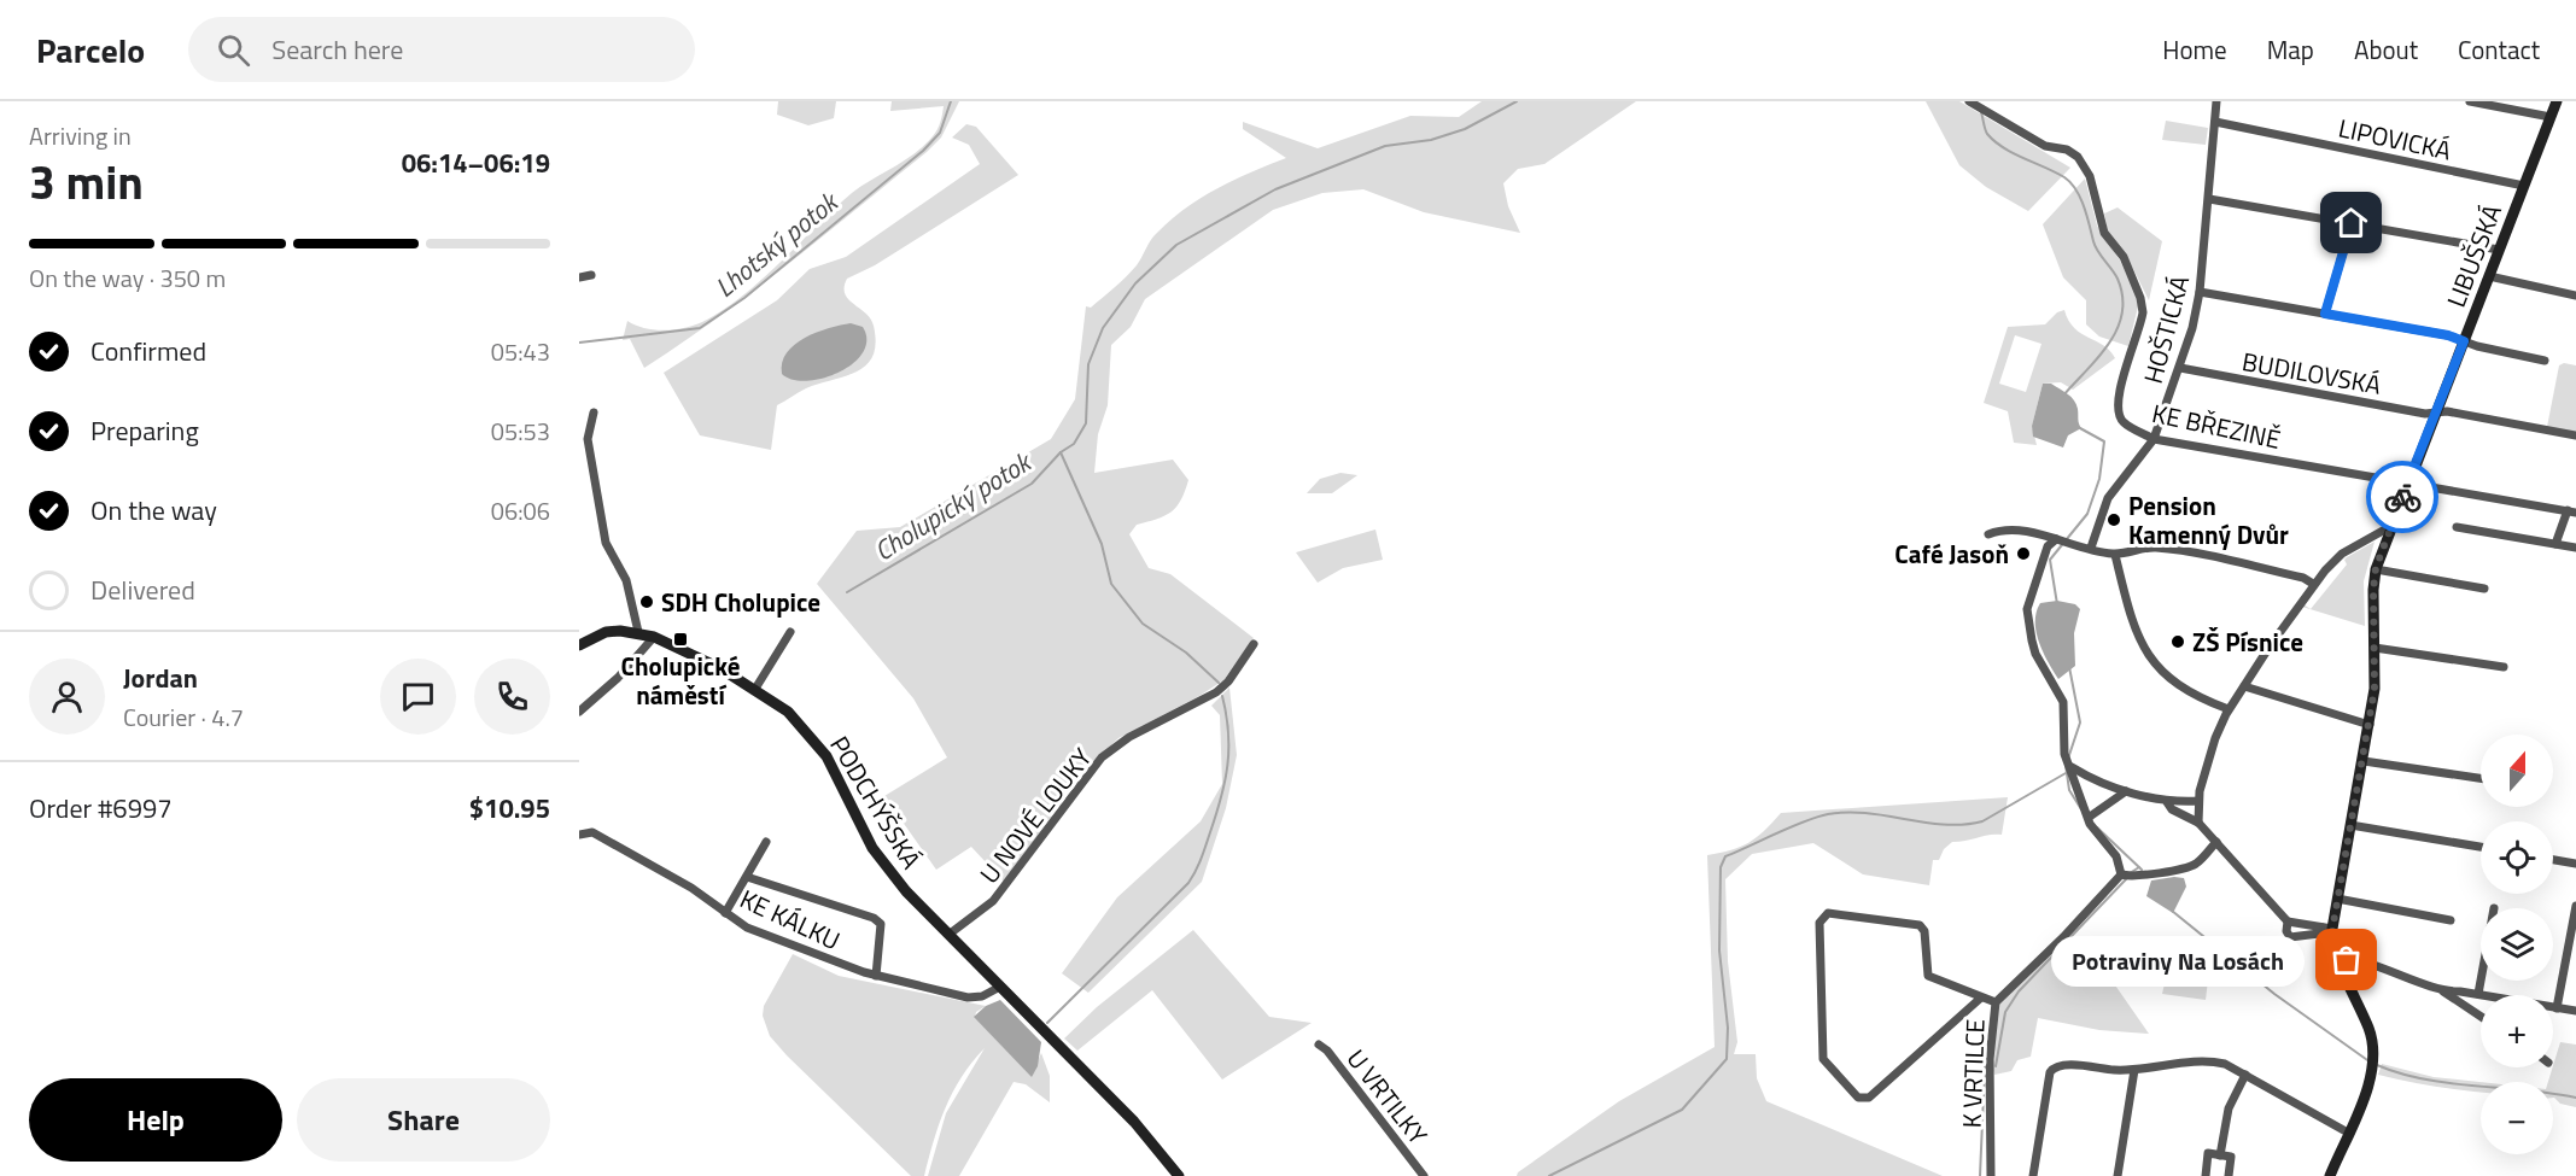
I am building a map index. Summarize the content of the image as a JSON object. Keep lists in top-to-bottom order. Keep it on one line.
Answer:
{"streets":{"street":["LIPOVICKÁ","LIBUŠSKÁ","HOŠTICKÁ","BUDILOVSKÁ","KE BŘEZINĚ","PODCHÝŠSKÁ","U NOVÉ LOUKY","KE KÁLKU","K VRTILCE","U VRTILKY"]},"crossings":[["LIPOVICKÁ","LIBUŠSKÁ"],["LIPOVICKÁ","HOŠTICKÁ"],["LIBUŠSKÁ","BUDILOVSKÁ"],["LIBUŠSKÁ","KE BŘEZINĚ"],["HOŠTICKÁ","BUDILOVSKÁ"],["HOŠTICKÁ","KE BŘEZINĚ"],["PODCHÝŠSKÁ","U NOVÉ LOUKY"],["PODCHÝŠSKÁ","KE KÁLKU"]],"water":["Lhotský potok","Cholupický potok"],"places":{"other":["Pension Kamenný Dvůr","Café Jasoň","SDH Cholupice","ZŠ Písnice","Potraviny Na Losách"],"transit":["Cholupické náměstí"]},"north":"top","page":{"header":"Parcelo","search":"Search here","nav":["Home","Map","About","Contact"],"heading":["3 min","Arriving in","06:14–06:19"],"panel":["Jordan","Courier · 4.7","Order #6997","$10.95"],"bar":"On the way · 350 m","list":[["Confirmed","05:43"],["Preparing","05:53"],["On the way","06:06"],"Delivered"],"map_buttons":["+","−"],"bubble":"Potraviny Na Losách","buttons":["Help","Share"]}}
